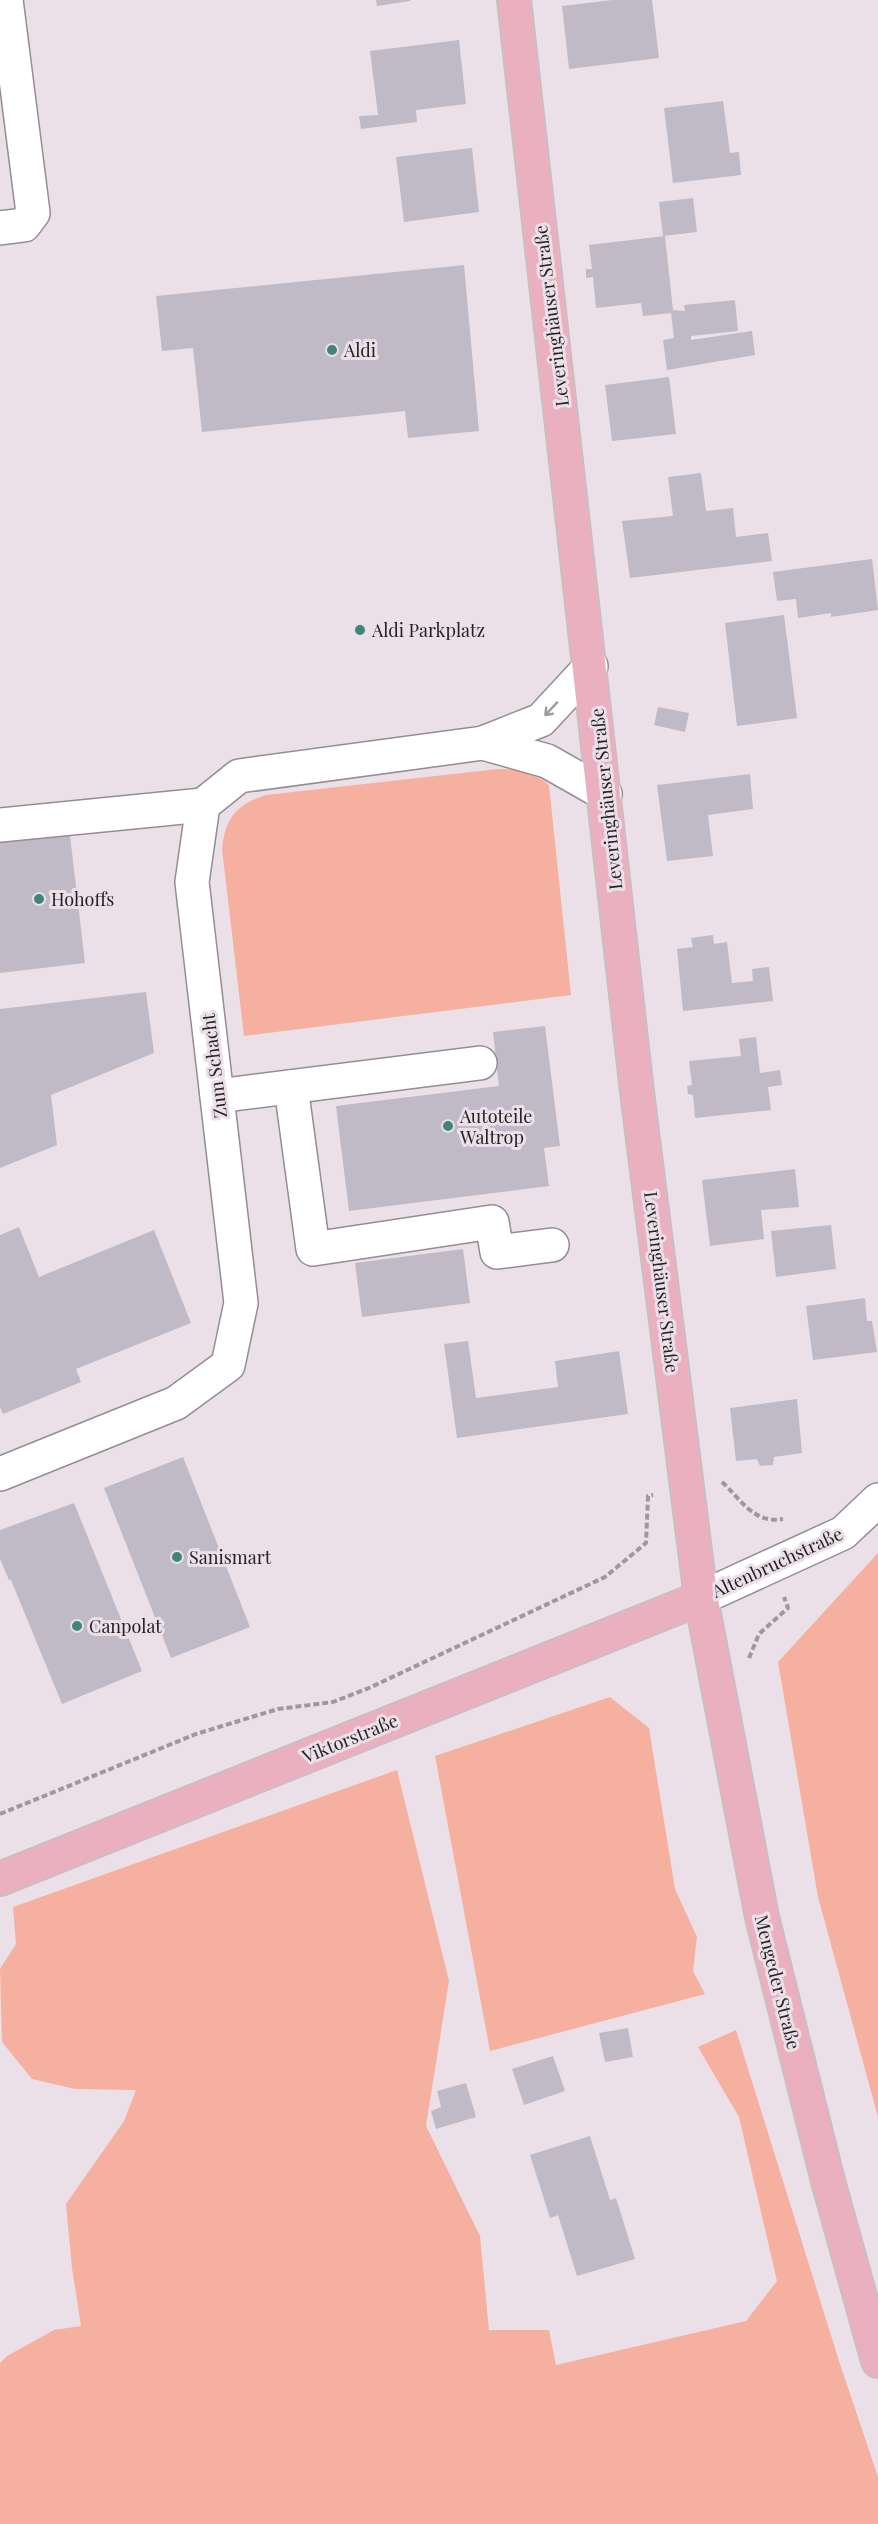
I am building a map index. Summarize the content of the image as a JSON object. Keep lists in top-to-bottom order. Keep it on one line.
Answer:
{"streets":{"main road":["Leveringhäuser Straße","Viktorstraße","Mengeder Straße"],"street":["Zum Schacht","Altenbruchstraße"]},"crossings":[["Leveringhäuser Straße","Altenbruchstraße"],["Leveringhäuser Straße","Viktorstraße"],["Leveringhäuser Straße","Mengeder Straße"],["Altenbruchstraße","Viktorstraße"],["Altenbruchstraße","Mengeder Straße"],["Viktorstraße","Mengeder Straße"]],"places":["Aldi","Aldi Parkplatz","Hohoffs","Autoteile Waltrop","Sanismart","Canpolat"]}
